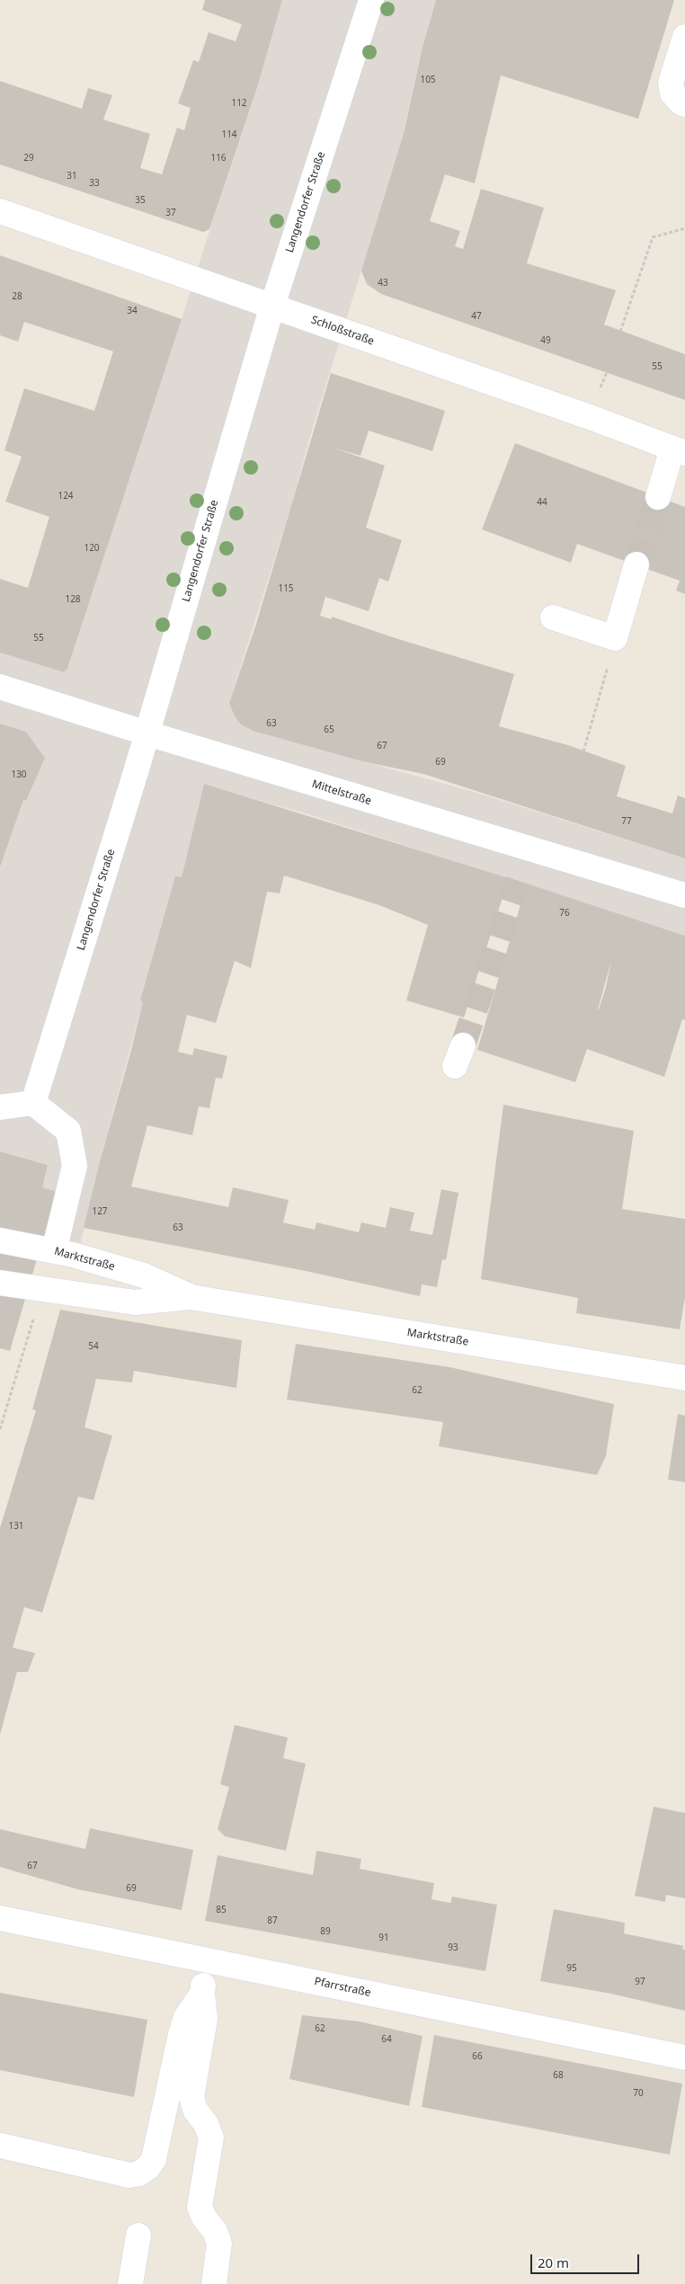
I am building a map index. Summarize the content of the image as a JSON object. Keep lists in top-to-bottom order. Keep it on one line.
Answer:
{"streets":{"street":["Langendorfer Straße","Schloßstraße","Mittelstraße","Marktstraße","Pfarrstraße"]},"crossings":[["Langendorfer Straße","Schloßstraße"],["Langendorfer Straße","Mittelstraße"]],"house_numbers":["105","112","114","29","116","31","33","35","37","43","28","34","47","49","55","124","44","120","115","128","55","63","65","67","69","130","77","76","127","63","54","62","131","67","69","85","87","89","91","93","95","97","62","64","66","68","70"],"scale_bar":"20 m"}
